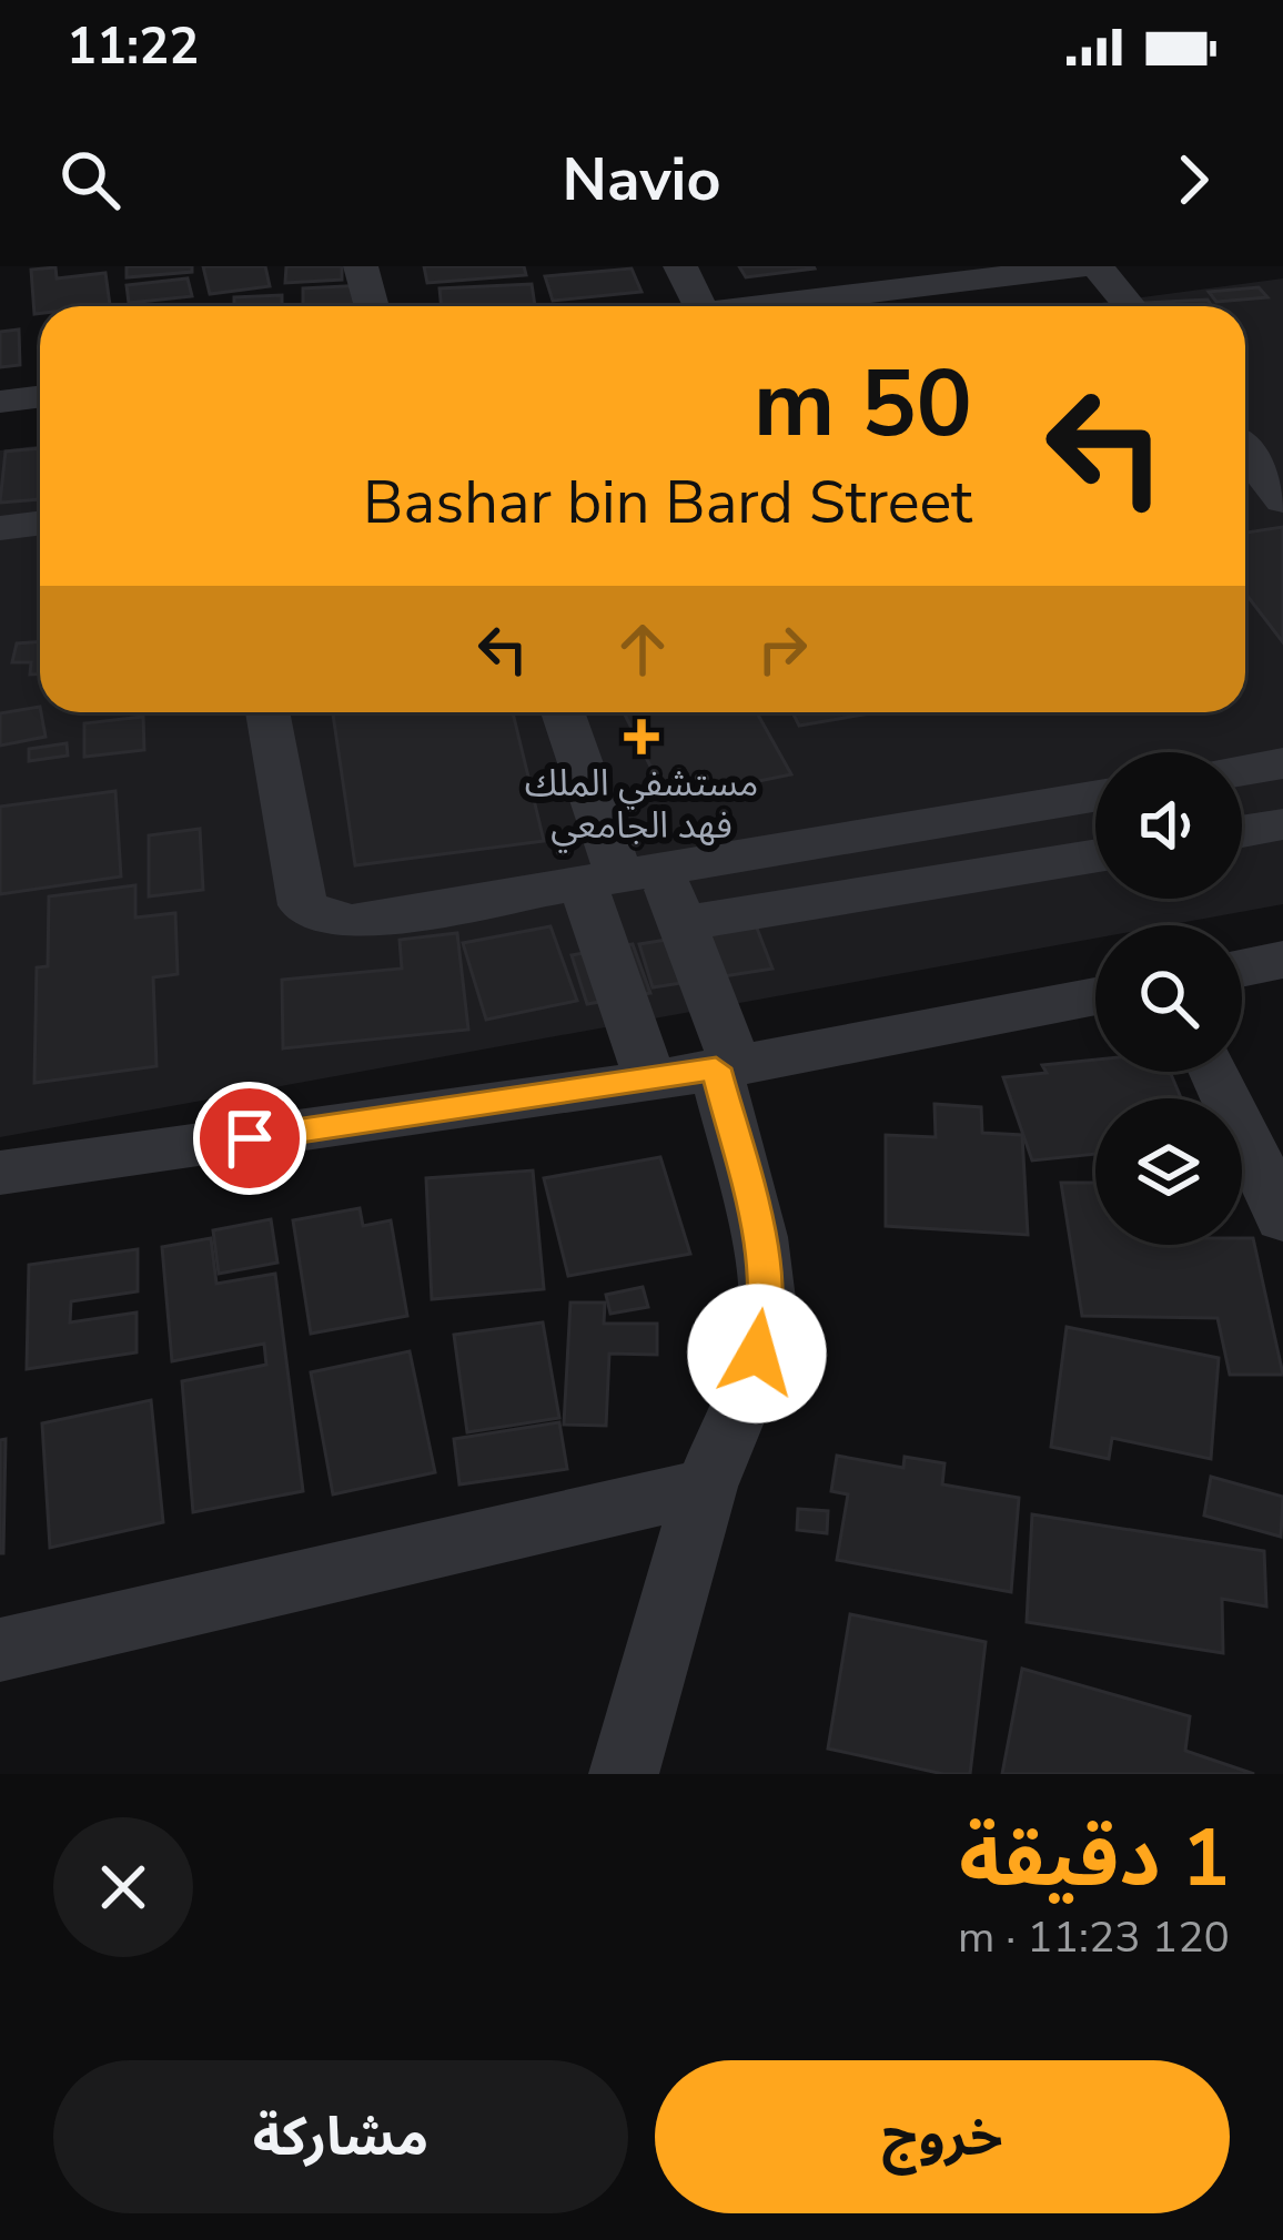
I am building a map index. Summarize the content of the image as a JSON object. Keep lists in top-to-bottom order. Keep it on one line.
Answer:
{"places":{"health":["مستشفي الملك فهد الجامعي"]},"page":{"status":"11:22","header":"Navio","turn":["50 m","Bashar bin Bard Street"],"heading":["1 دقيقة","120 m · 11:23"],"buttons":["خروج","مشاركة"]}}
